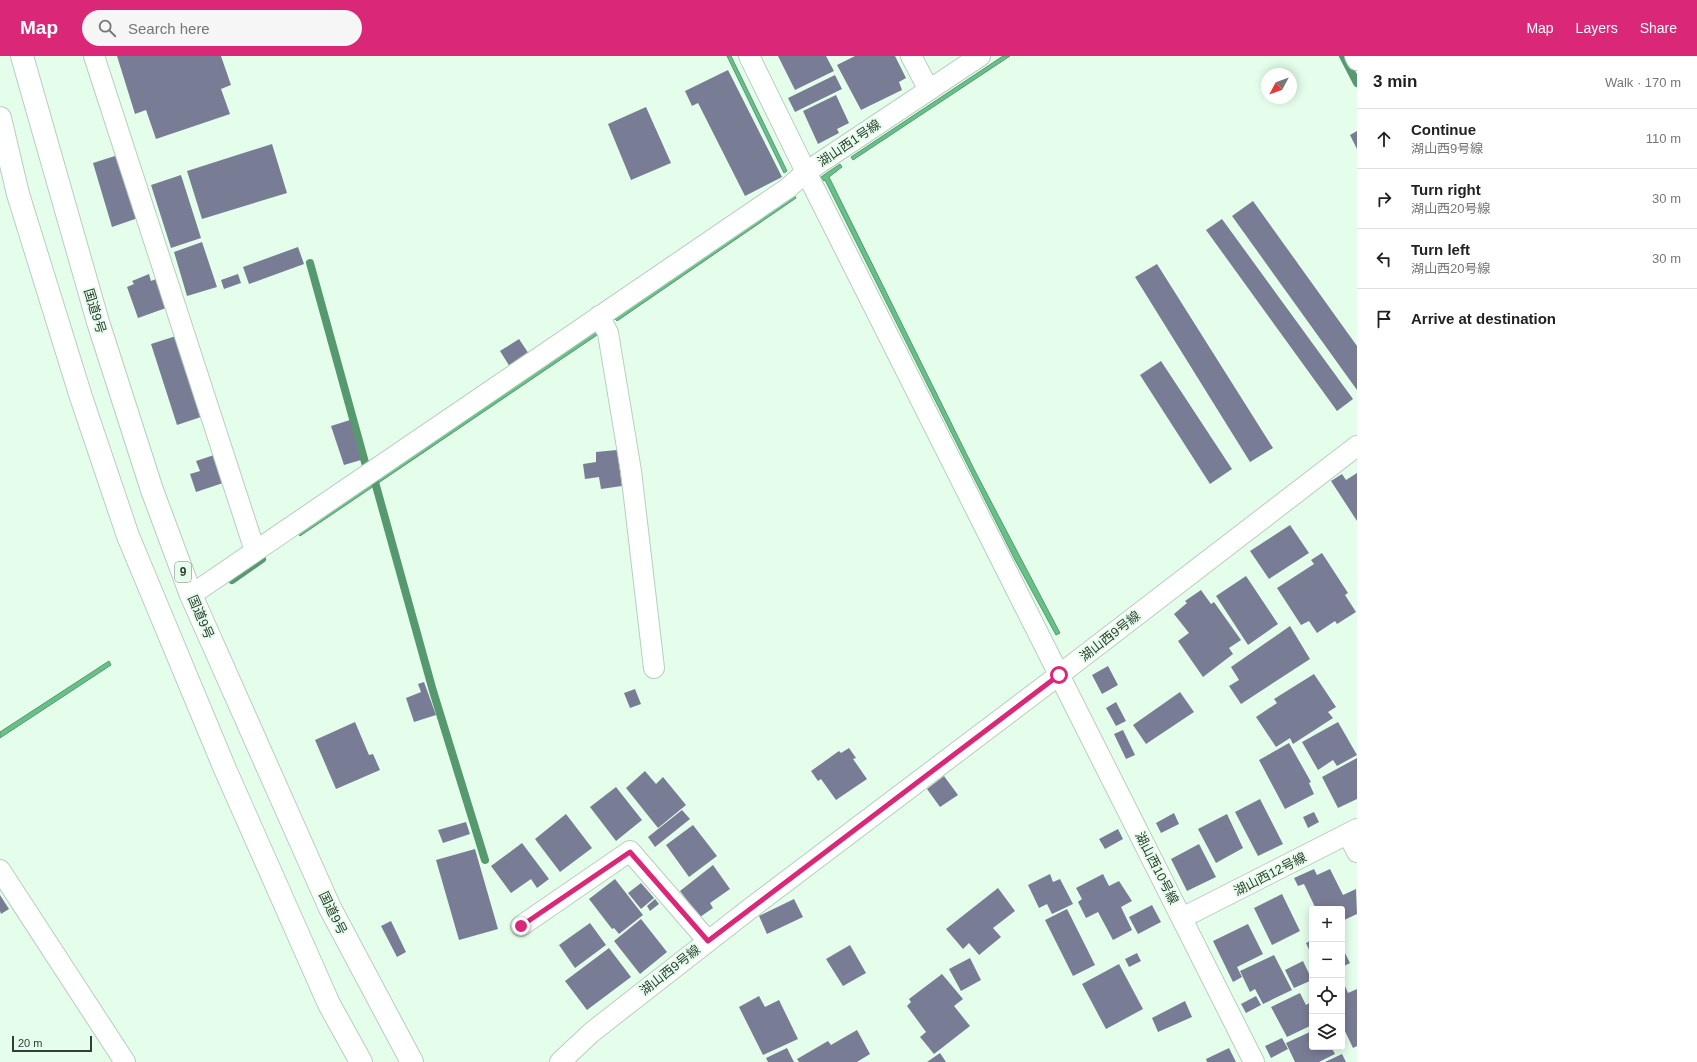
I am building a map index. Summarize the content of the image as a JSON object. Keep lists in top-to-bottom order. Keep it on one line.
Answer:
{"streets":{"highway":["国道9号","9"],"street":["湖山西1号線","湖山西9号線","湖山西10号線","湖山西12号線"]},"crossings":[["湖山西1号線","湖山西10号線"],["湖山西9号線","湖山西10号線"],["湖山西10号線","湖山西12号線"]],"scale_bar":"20 m","north":"bottom left","page":{"header":"Map","search":"Search here","nav":["Map","Layers","Share"],"heading":["3 min","Walk · 170 m"],"list":[["Continue","湖山西9号線","110 m"],["Turn right","湖山西20号線","30 m"],["Turn left","湖山西20号線","30 m"],"Arrive at destination"],"map_buttons":["+","−"],"scale":"20 m"}}
